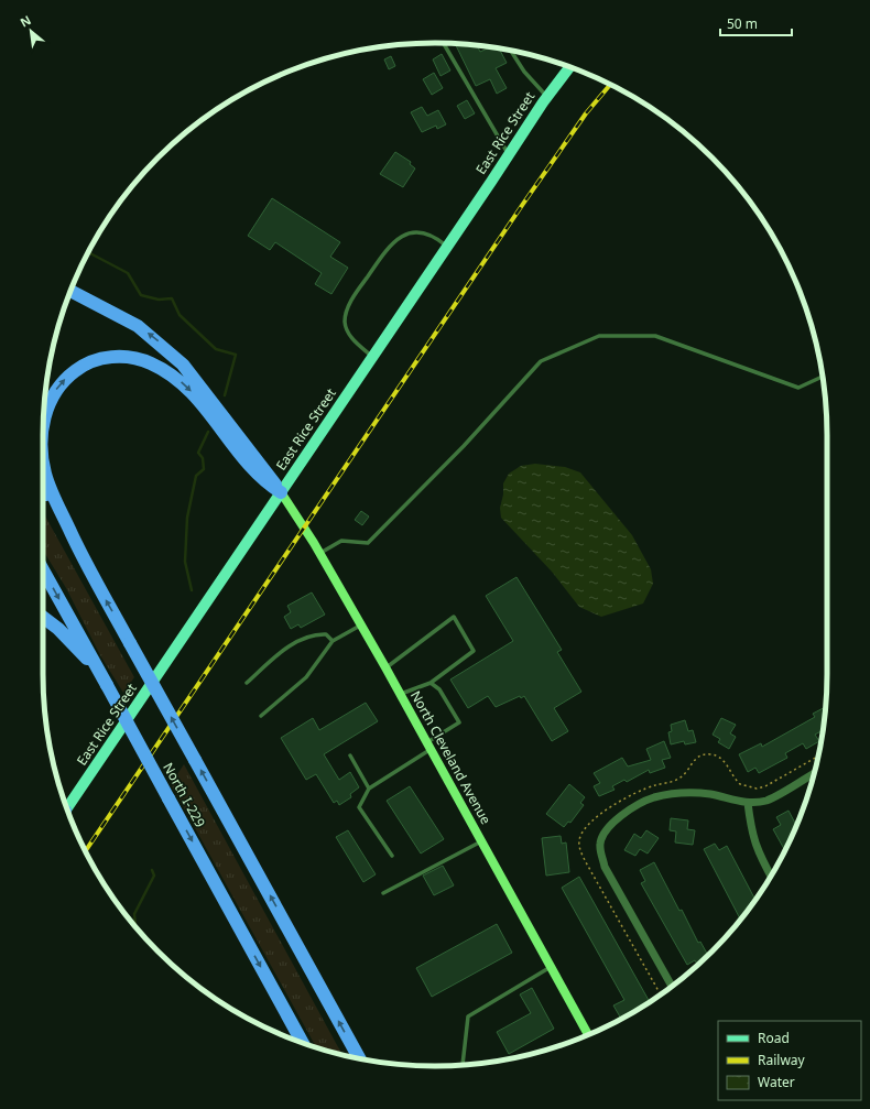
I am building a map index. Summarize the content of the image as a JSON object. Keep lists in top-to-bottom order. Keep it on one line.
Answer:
{"streets":{"highway":["North I-229"],"main road":["East Rice Street"],"street":["North Cleveland Avenue"]},"crossings":[["East Rice Street","North Cleveland Avenue"]],"legend":["Road","Railway","Water"],"scale_bar":"50 m","north":"top left"}
